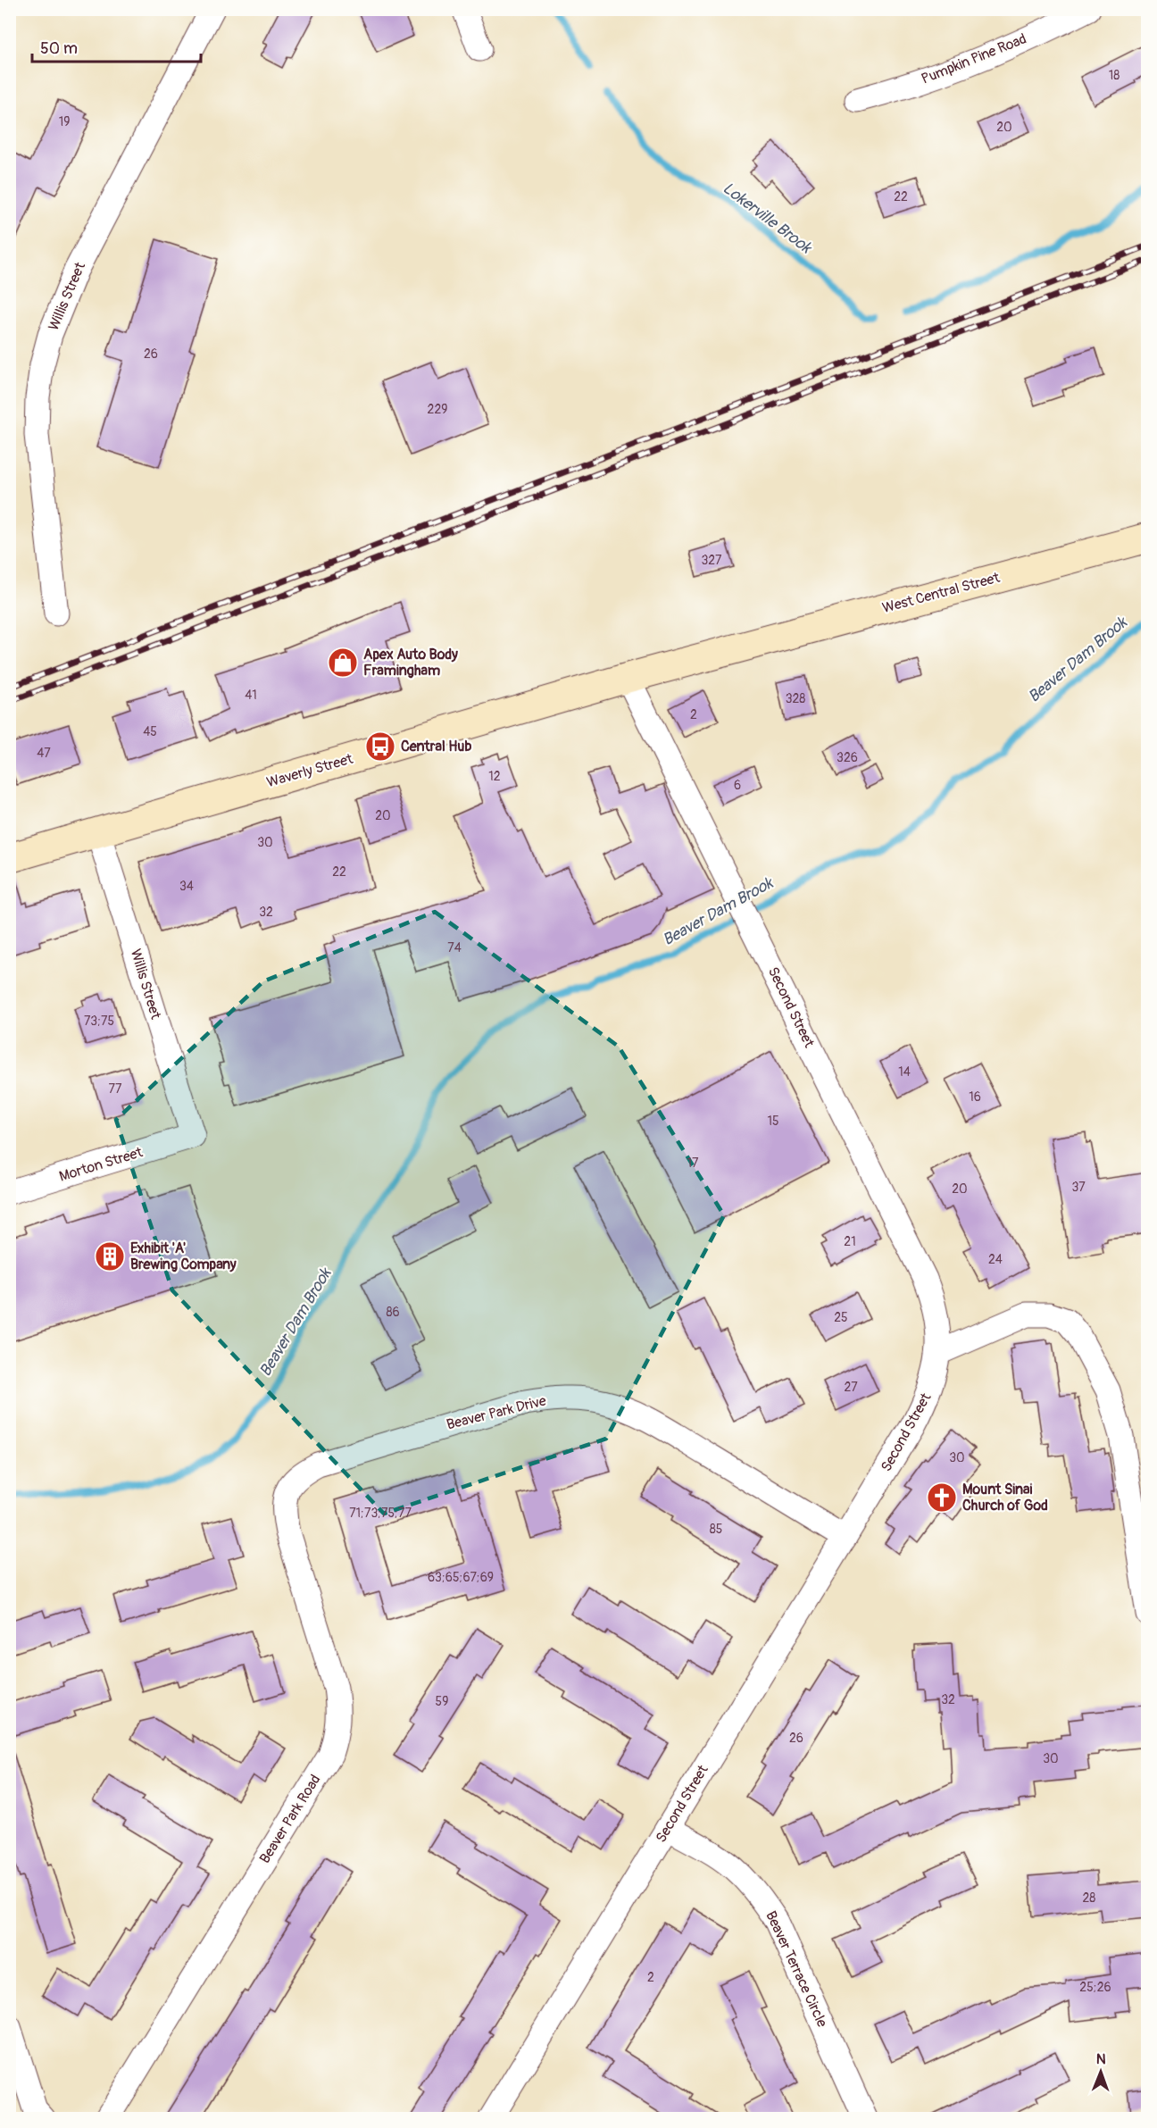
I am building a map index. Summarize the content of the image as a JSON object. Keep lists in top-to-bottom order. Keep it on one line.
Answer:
{"streets":{"main road":["West Central Street","Waverly Street"],"street":["Pumpkin Pine Road","Willis Street","Second Street","Morton Street","Beaver Park Drive","Beaver Park Road","Beaver Terrace Circle"]},"crossings":[["Willis Street","Waverly Street"],["Willis Street","Morton Street"],["West Central Street","Waverly Street"],["Waverly Street","Second Street"],["Second Street","Beaver Park Drive"],["Second Street","Beaver Terrace Circle"],["Beaver Park Drive","Beaver Park Road"]],"water":["Lokerville Brook","Beaver Dam Brook"],"places":{"shop":["Apex Auto Body Framingham"],"bus stop":["Central Hub"],"building":["Exhibit 'A' Brewing Company"],"church":["Mount Sinai Church of God"]},"house_numbers":["18","19","20","22","26","229","327","41","328","2","45","47","326","12","6","20","30","22","34","32","74","73;75","14","77","16","15","17","37","20","21","24","86","25","27","30","71;73;75;77","85","63;65;67;69","32","59","26","30","28","2","25;26"],"scale_bar":"50 m","north":"top"}
